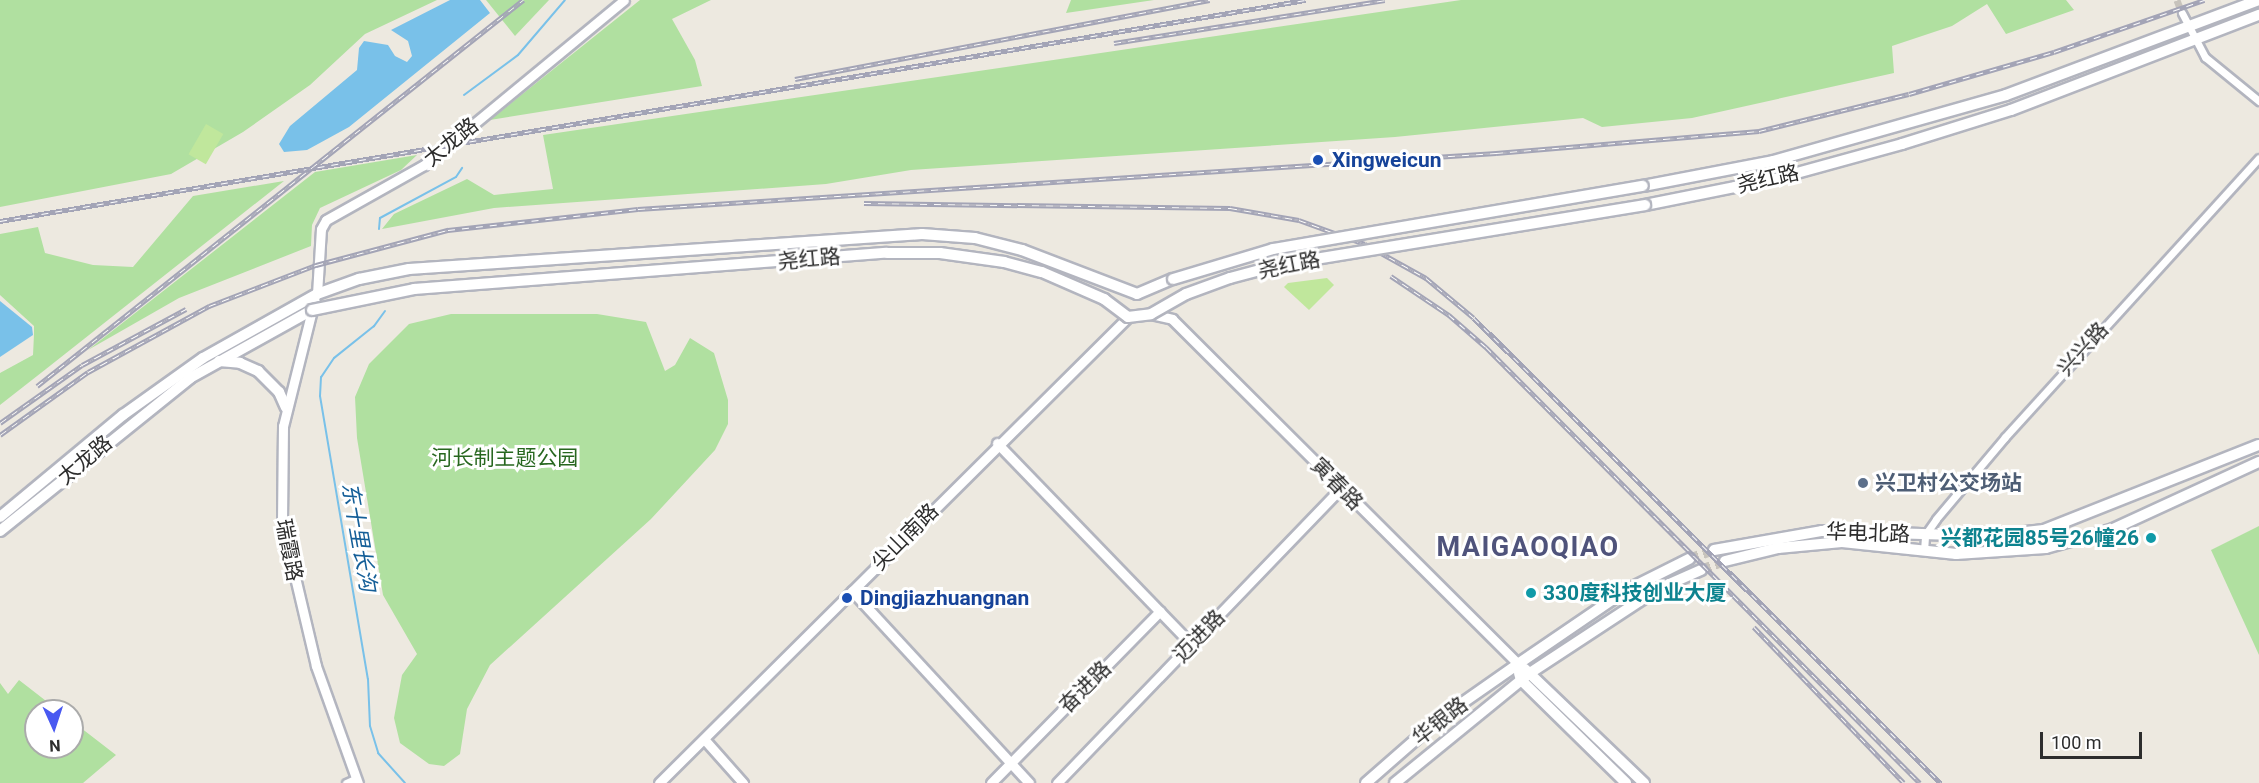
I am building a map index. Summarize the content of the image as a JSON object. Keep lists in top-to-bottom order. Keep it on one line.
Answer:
{"streets":{"main road":["太龙路","尧红路","华电北路","华银路"],"street":["兴兴路","寅春路","尖山南路","瑞霞路","迈进路","奋进路"]},"crossings":[["太龙路","尧红路"],["太龙路","瑞霞路"],["尧红路","寅春路"],["尧红路","尖山南路"],["尧红路","瑞霞路"],["兴兴路","华电北路"],["寅春路","迈进路"],["寅春路","华银路"]],"districts":["MAIGAOQIAO"],"water":["东十里长沟"],"parks":["河长制主题公园"],"places":["Xingweicun","兴卫村公交场站","兴都花园85号26幢26","330度科技创业大厦","Dingjiazhuangnan"],"scale_bar":"100 m","north":"bottom"}
